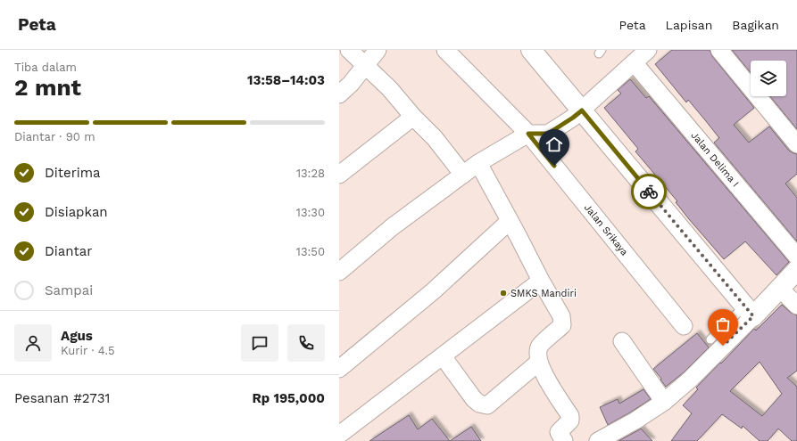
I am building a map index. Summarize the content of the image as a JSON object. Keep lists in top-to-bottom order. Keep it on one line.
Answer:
{"streets":{"street":["Jalan Delima I","Jalan Srikaya"]},"places":["SMKS Mandiri"],"page":{"header":"Peta","nav":["Peta","Lapisan","Bagikan"],"heading":["2 mnt","Tiba dalam","13:58–14:03"],"panel":["Agus","Kurir · 4.5","Pesanan #2731","Rp 195,000"],"bar":"Diantar · 90 m","list":[["Diterima","13:28"],["Disiapkan","13:30"],["Diantar","13:50"],"Sampai"]}}
